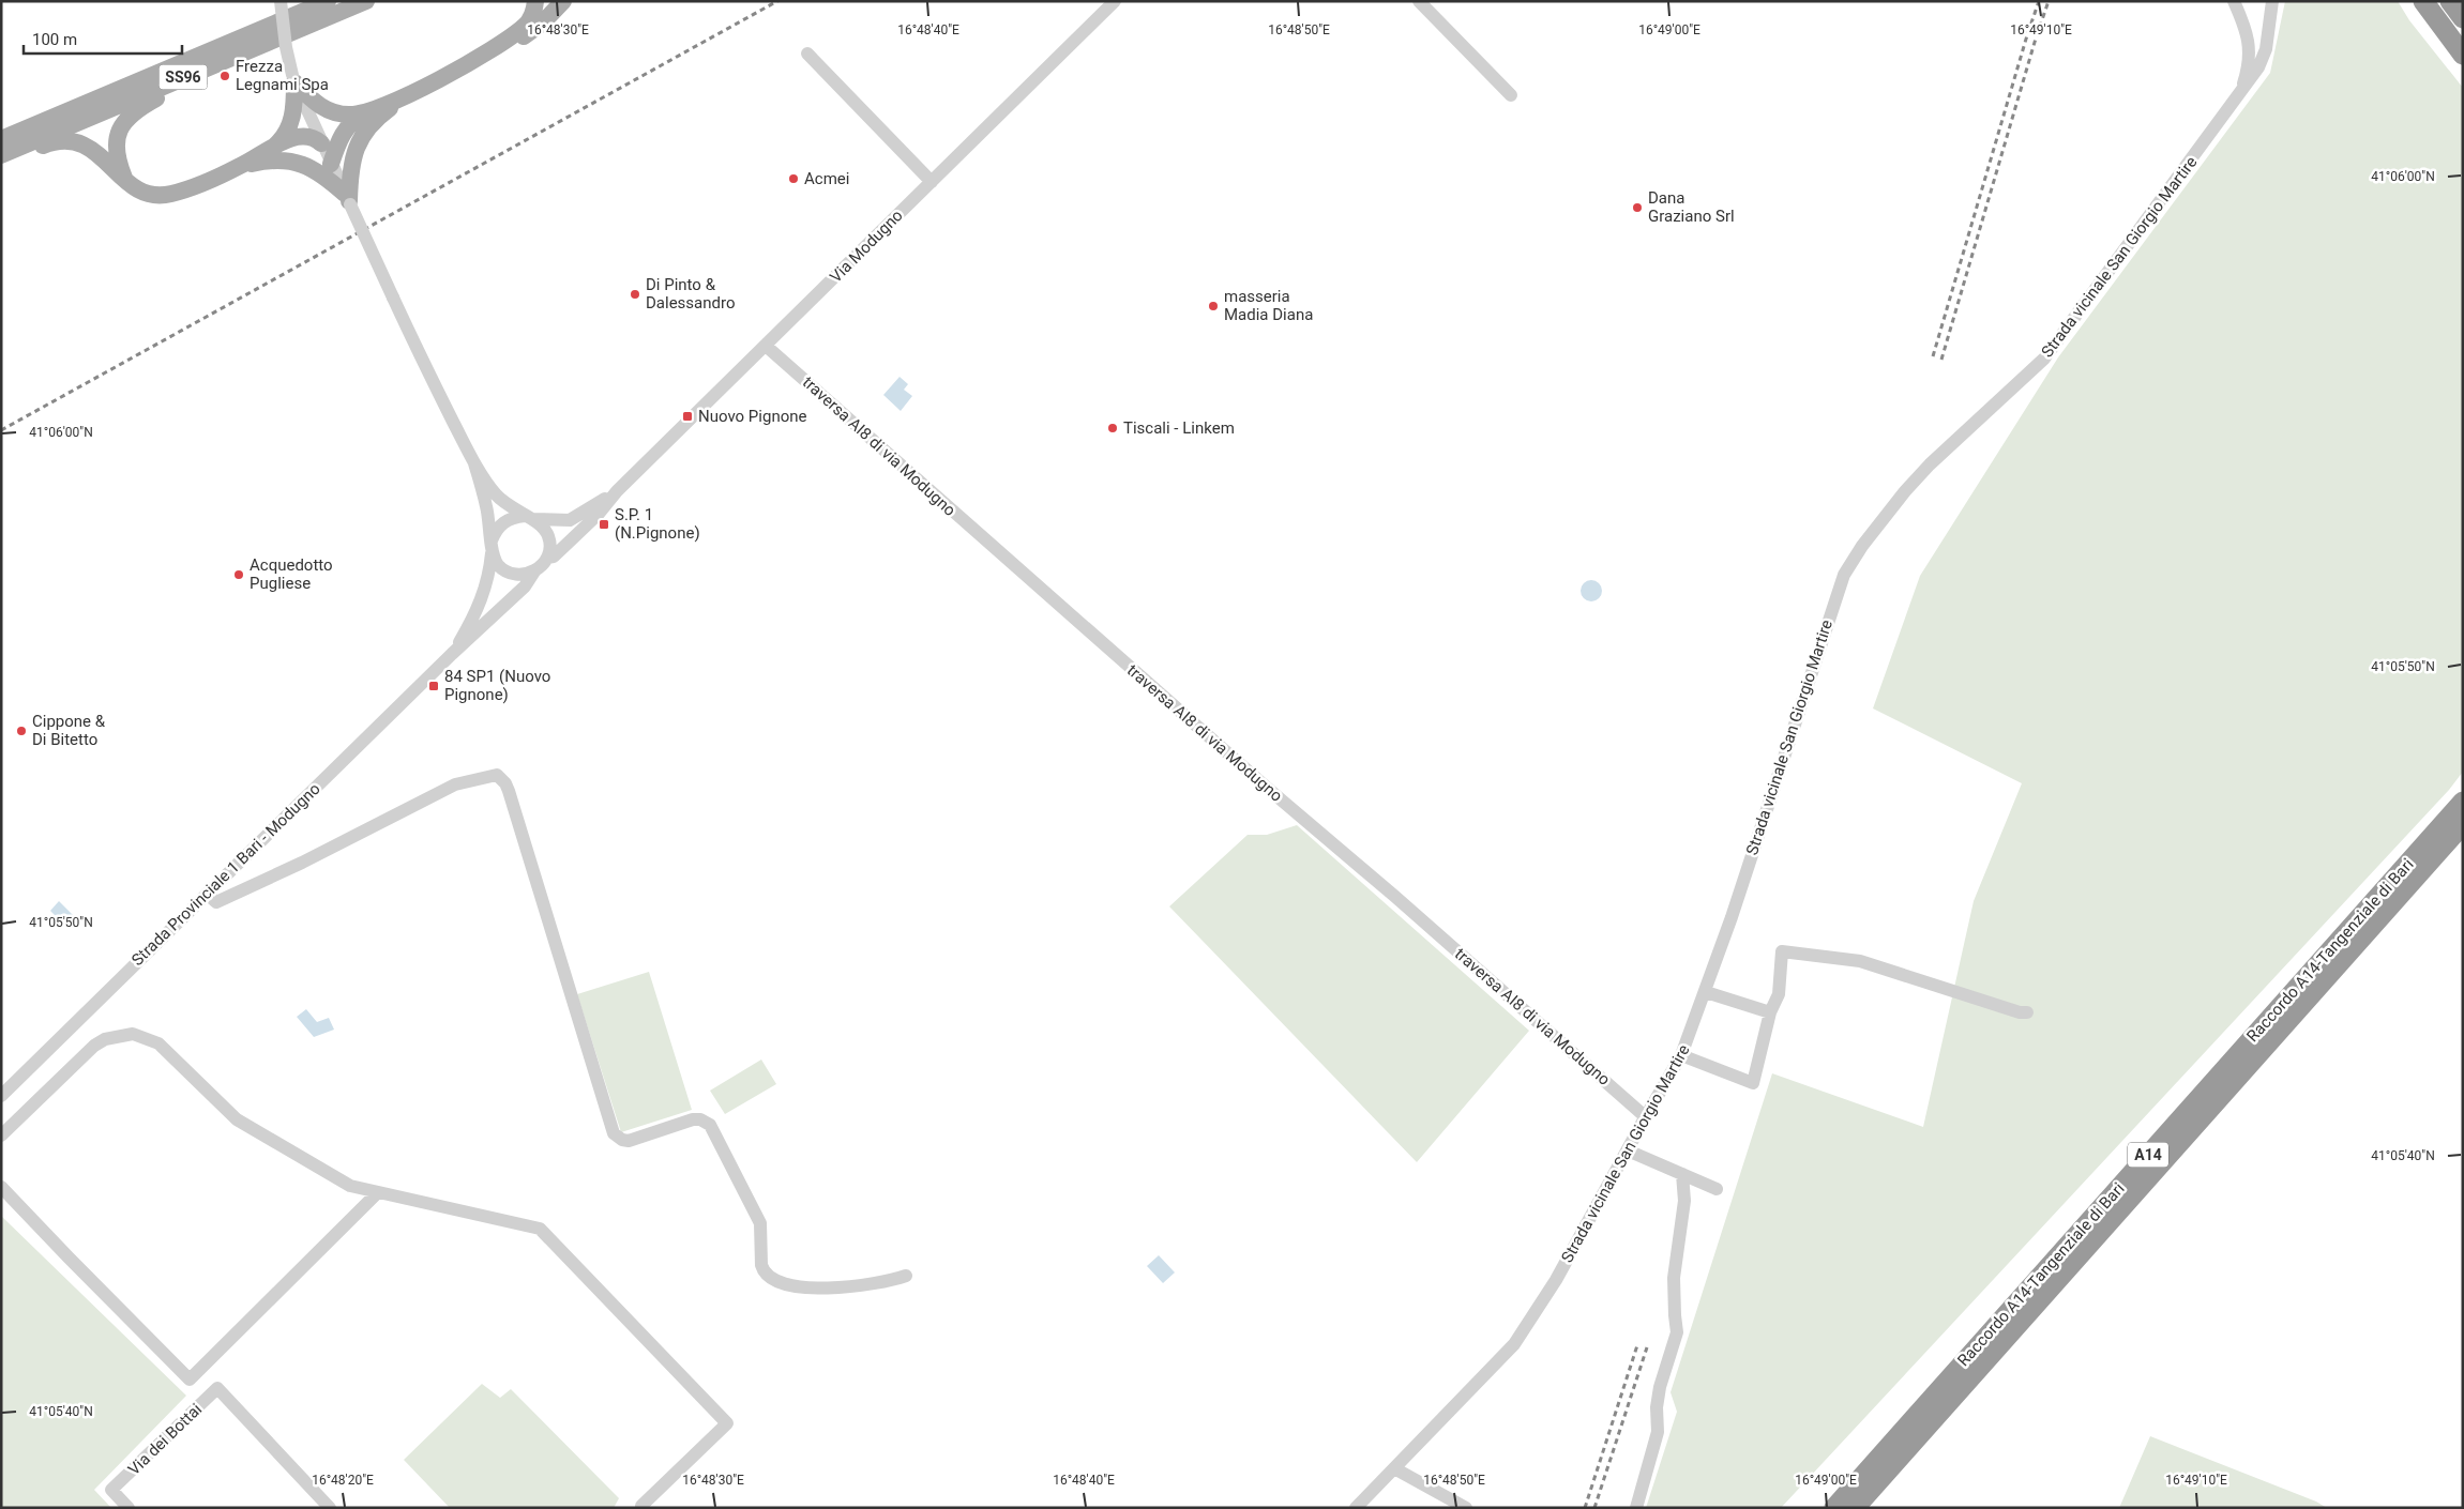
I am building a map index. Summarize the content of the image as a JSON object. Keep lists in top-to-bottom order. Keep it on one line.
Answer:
{"streets":{"highway":["Raccordo A14-Tangenziale di Bari","A14"],"main road":["SS96"],"street":["Via Modugno","Strada vicinale San Giorgio Martire","traversa AI8 di via Modugno","Strada Provinciale 1 Bari - Modugno","Via dei Bottai"]},"crossings":[["Via Modugno","traversa AI8 di via Modugno"],["Via Modugno","Strada Provinciale 1 Bari - Modugno"],["Strada vicinale San Giorgio Martire","traversa AI8 di via Modugno"]],"places":{"other":["Frezza Legnami Spa","Acmei","Dana Graziano Srl","Di Pinto & Dalessandro","masseria Madia Diana","Tiscali - Linkem","Acquedotto Pugliese","Cippone & Di Bitetto"],"transit":["Nuovo Pignone","S.P. 1 (N.Pignone)","84 SP1 (Nuovo Pignone)"]},"scale_bar":"100 m","coordinates":["16°48'30\"E","16°48'40\"E","16°48'50\"E","16°49'00\"E","16°49'10\"E","41°06'00\"N","41°05'50\"N","41°05'40\"N","16°48'20\"E"]}
